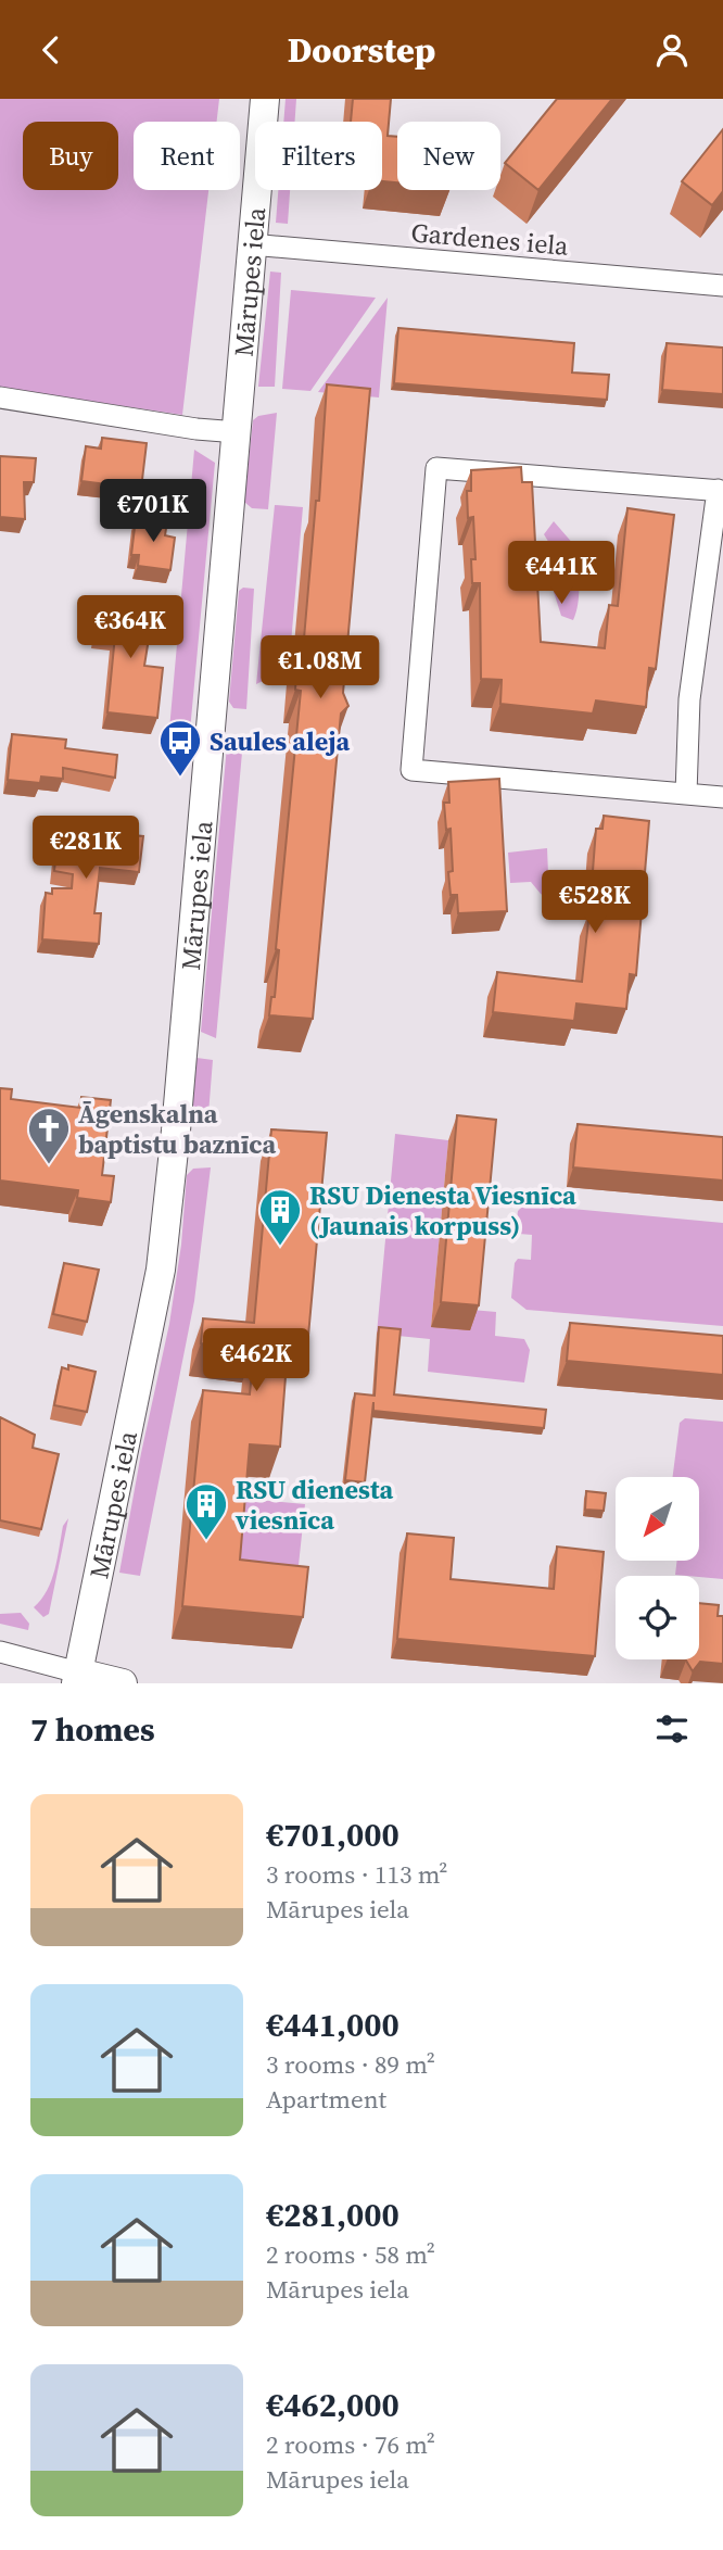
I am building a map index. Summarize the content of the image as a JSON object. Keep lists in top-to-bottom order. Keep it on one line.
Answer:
{"streets":{"street":["Gardenes iela","Mārupes iela"]},"crossings":[["Gardenes iela","Mārupes iela"]],"places":{"bus stop":["Saules aleja"],"church":["Āgenskalna baptistu baznīca"],"building":["RSU Dienesta Viesnīca (Jaunais korpuss)","RSU dienesta viesnīca"]},"north":"bottom left","page":{"header":"Doorstep","chip":["Buy","Rent","Filters","New"],"price":["€701K","€441K","€364K","€1.08M","€281K","€528K","€462K"],"heading":"7 homes","list":[{"name":"€701,000","note":"3 rooms · 113 m² · Mārupes iela"},{"name":"€441,000","note":"3 rooms · 89 m² · Apartment"},{"name":"€281,000","note":"2 rooms · 58 m² · Mārupes iela"},{"name":"€462,000","note":"2 rooms · 76 m² · Mārupes iela"}]}}
